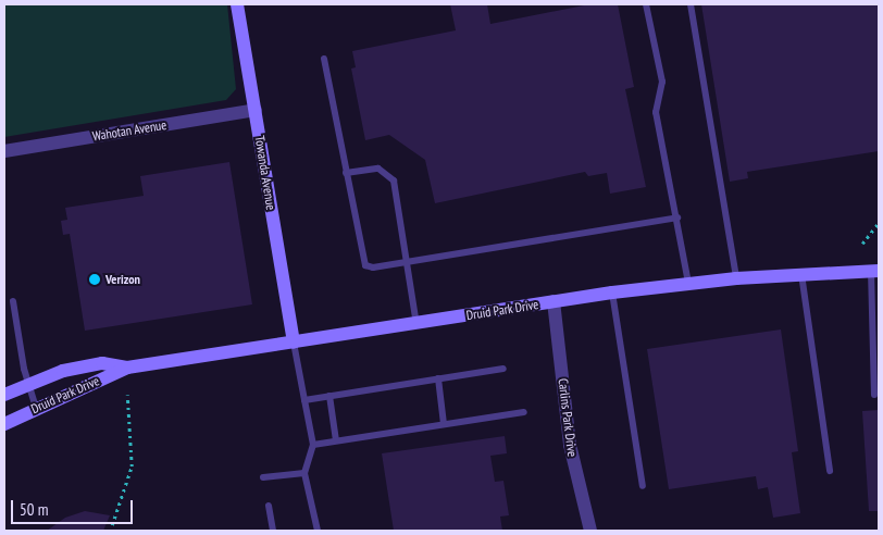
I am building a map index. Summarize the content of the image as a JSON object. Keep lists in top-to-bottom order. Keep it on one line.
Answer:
{"streets":{"main road":["Towanda Avenue","Druid Park Drive"],"street":["Wahotan Avenue","Carlins Park Drive"]},"crossings":[["Wahotan Avenue","Towanda Avenue"],["Towanda Avenue","Druid Park Drive"],["Druid Park Drive","Carlins Park Drive"]],"places":["Verizon"],"scale_bar":"50 m"}
